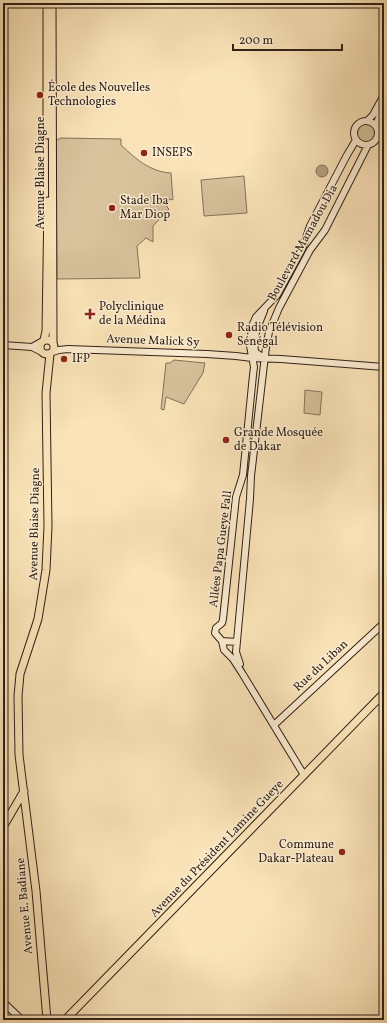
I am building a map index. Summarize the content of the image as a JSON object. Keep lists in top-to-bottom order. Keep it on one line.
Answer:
{"streets":{"main road":["Avenue Blaise Diagne","Avenue du Président Lamine Gueye","Avenue E. Badiane"],"street":["Boulevard Mamadou Dia","Avenue Malick Sy","Allées Papa Gueye Fall","Rue du Liban"]},"crossings":[["Avenue Blaise Diagne","Avenue Malick Sy"],["Avenue Blaise Diagne","Avenue E. Badiane"],["Boulevard Mamadou Dia","Avenue Malick Sy"],["Boulevard Mamadou Dia","Allées Papa Gueye Fall"],["Avenue Malick Sy","Allées Papa Gueye Fall"]],"places":{"other":["École des Nouvelles Technologies","INSEPS","Stade Iba Mar Diop","Radio Télévision Sénégal","IFP","Grande Mosquée de Dakar","Commune Dakar-Plateau"],"health":["Polyclinique de la Médina"]},"scale_bar":"200 m"}
